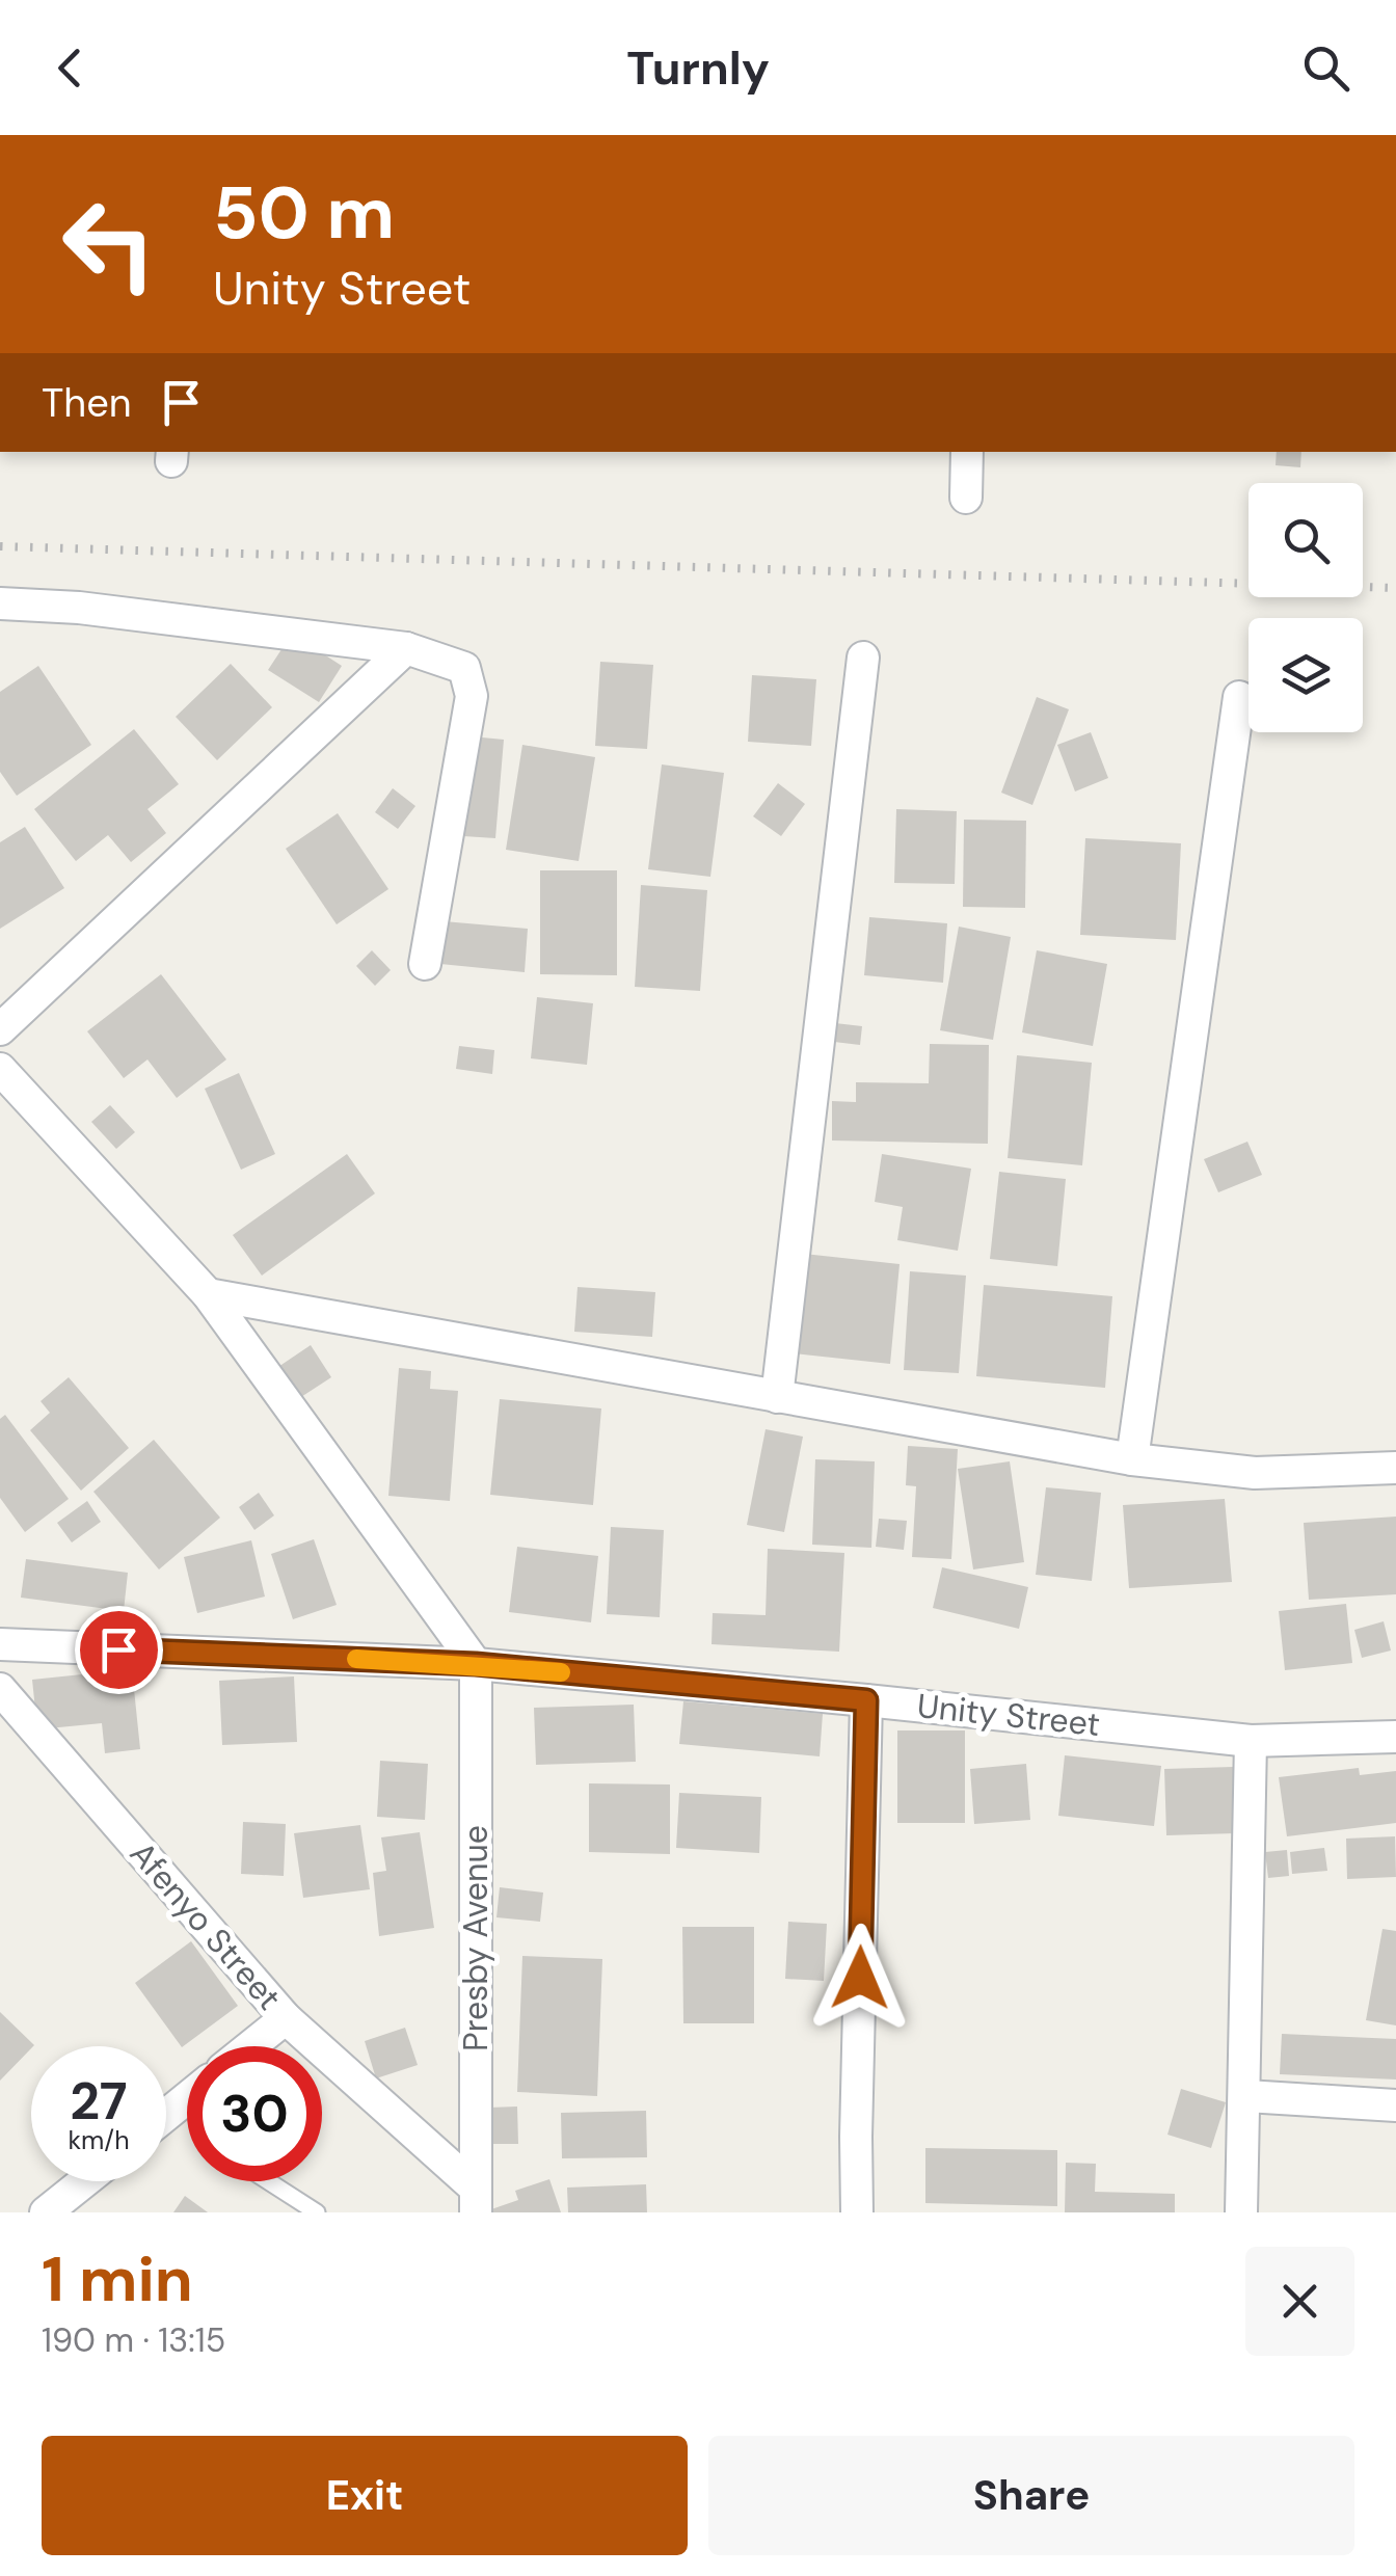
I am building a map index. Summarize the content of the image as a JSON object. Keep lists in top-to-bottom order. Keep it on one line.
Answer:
{"streets":{"street":["Unity Street","Afenyo Street","Presby Avenue"]},"crossings":[["Unity Street","Presby Avenue"],["Afenyo Street","Presby Avenue"]],"page":{"header":"Turnly","turn":["50 m","Unity Street"],"then":"Then","speed":"27 km/h","limit":"30","heading":["1 min","190 m · 13:15"],"buttons":["Exit","Share"]}}
